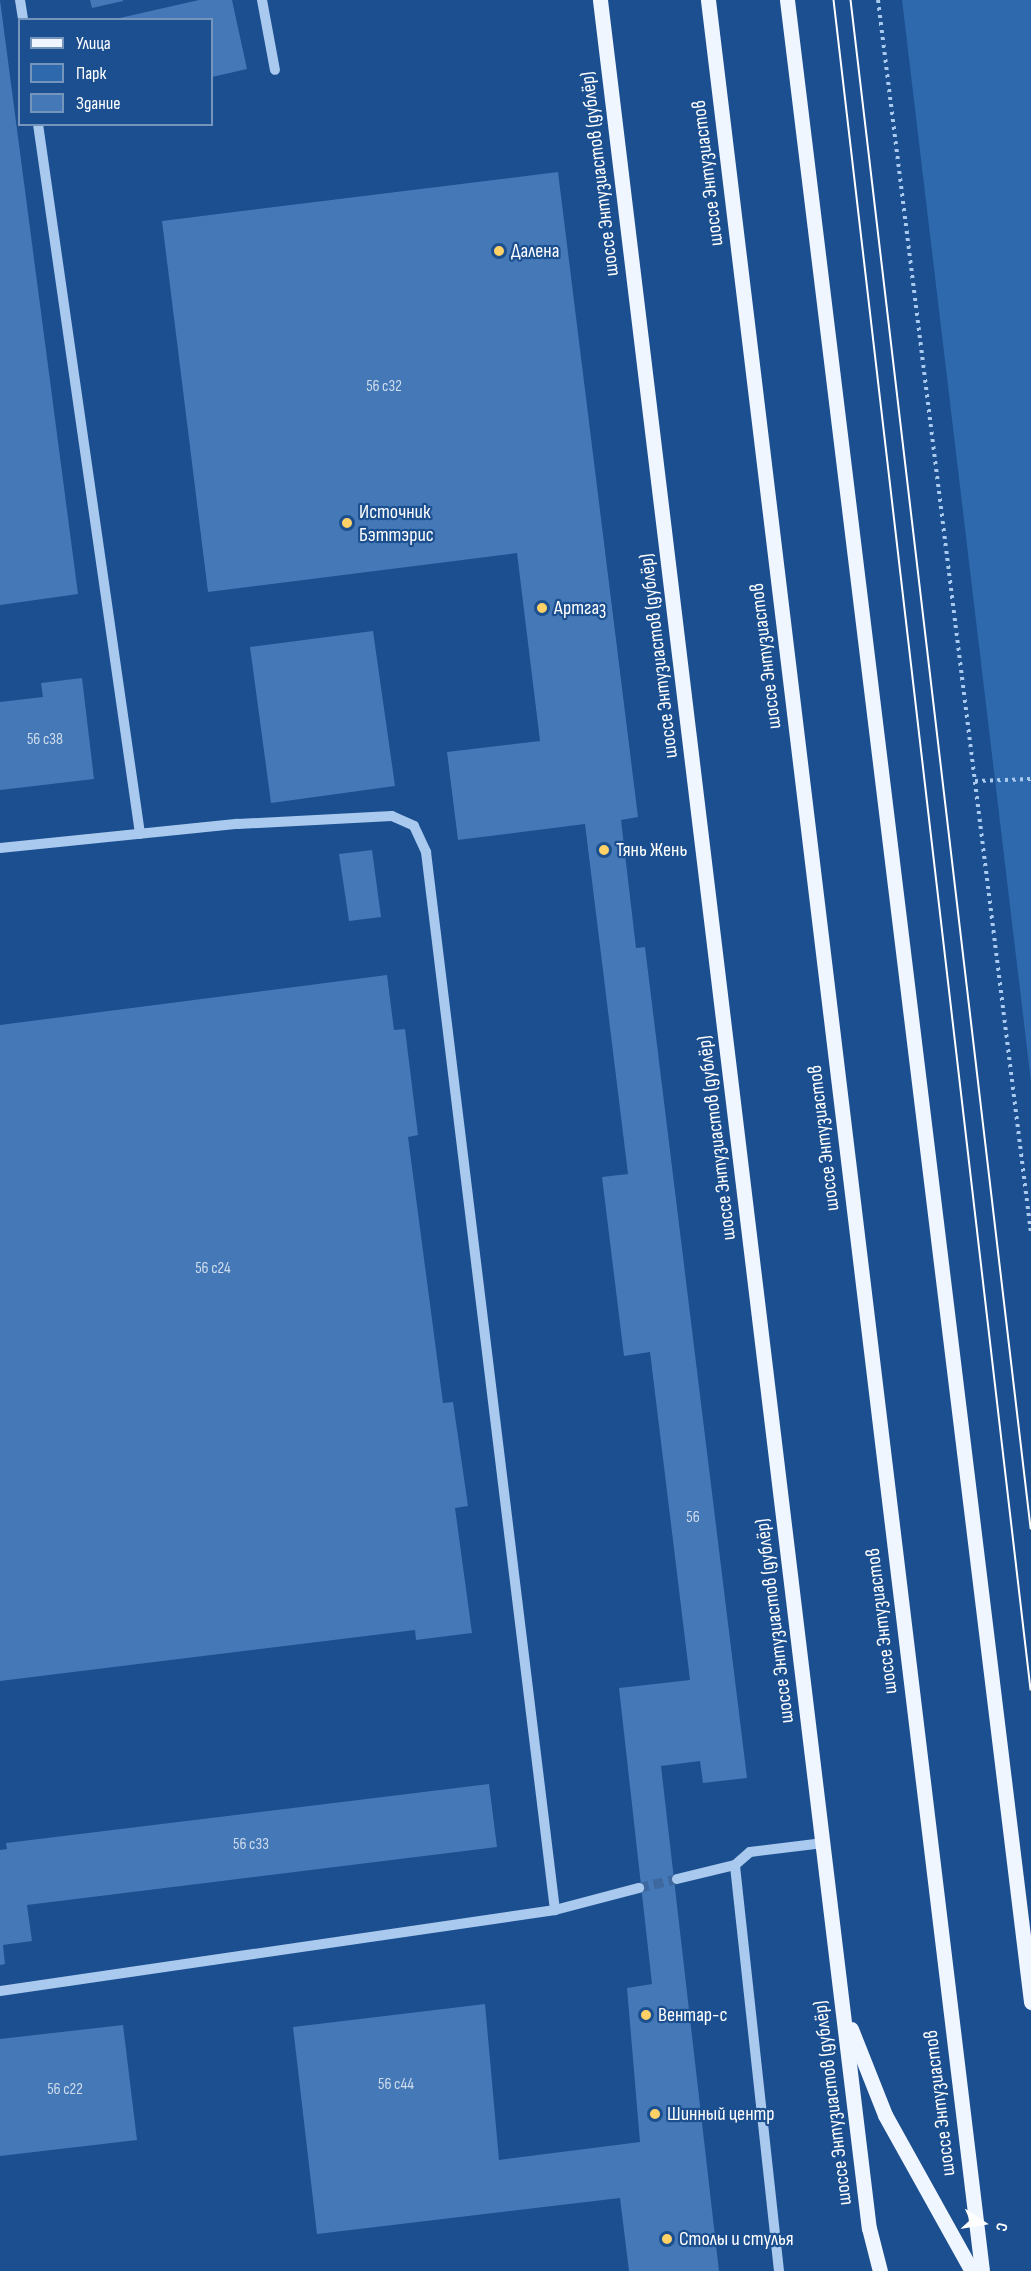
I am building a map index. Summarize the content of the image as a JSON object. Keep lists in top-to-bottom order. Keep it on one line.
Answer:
{"streets":{"main road":["шоссе Энтузиастов","шоссе Энтузиастов (дублёр)"]},"places":["Далена","Источник Бэттэрис","Артгаз","Тянь Жень","Вентар-с","Шинный центр","Столы и стулья"],"house_numbers":["56 с32","56 с38","56 с24","56","56 с33","56 с44","56 с22"],"legend":["Улица","Парк","Здание"],"north":"right"}
